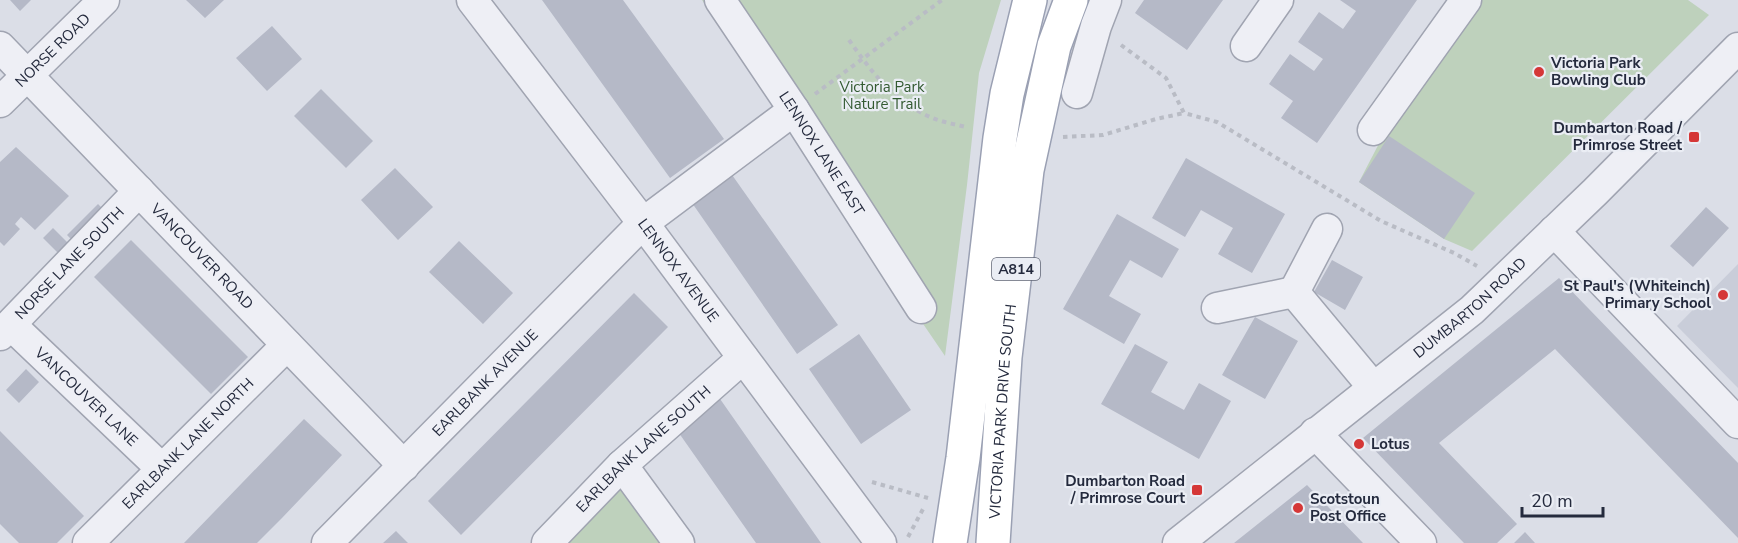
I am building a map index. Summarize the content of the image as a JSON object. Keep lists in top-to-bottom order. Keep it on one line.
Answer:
{"streets":{"main road":["A814","VICTORIA PARK DRIVE SOUTH"],"street":["NORSE ROAD","LENNOX LANE EAST","VANCOUVER ROAD","NORSE LANE SOUTH","LENNOX AVENUE","DUMBARTON ROAD","EARLBANK AVENUE","VANCOUVER LANE","EARLBANK LANE NORTH","EARLBANK LANE SOUTH"]},"crossings":[["NORSE ROAD","VANCOUVER ROAD"],["LENNOX LANE EAST","EARLBANK AVENUE"],["VANCOUVER ROAD","NORSE LANE SOUTH"],["VANCOUVER ROAD","EARLBANK AVENUE"],["VANCOUVER ROAD","EARLBANK LANE NORTH"],["NORSE LANE SOUTH","VANCOUVER LANE"],["LENNOX AVENUE","EARLBANK AVENUE"],["LENNOX AVENUE","EARLBANK LANE SOUTH"],["VANCOUVER LANE","EARLBANK LANE NORTH"]],"parks":["Victoria Park Nature Trail"],"places":{"other":["Victoria Park Bowling Club","St Paul's (Whiteinch) Primary School","Lotus","Scotstoun Post Office"],"transit":["Dumbarton Road / Primrose Street","Dumbarton Road / Primrose Court"]},"scale_bar":"20 m"}
